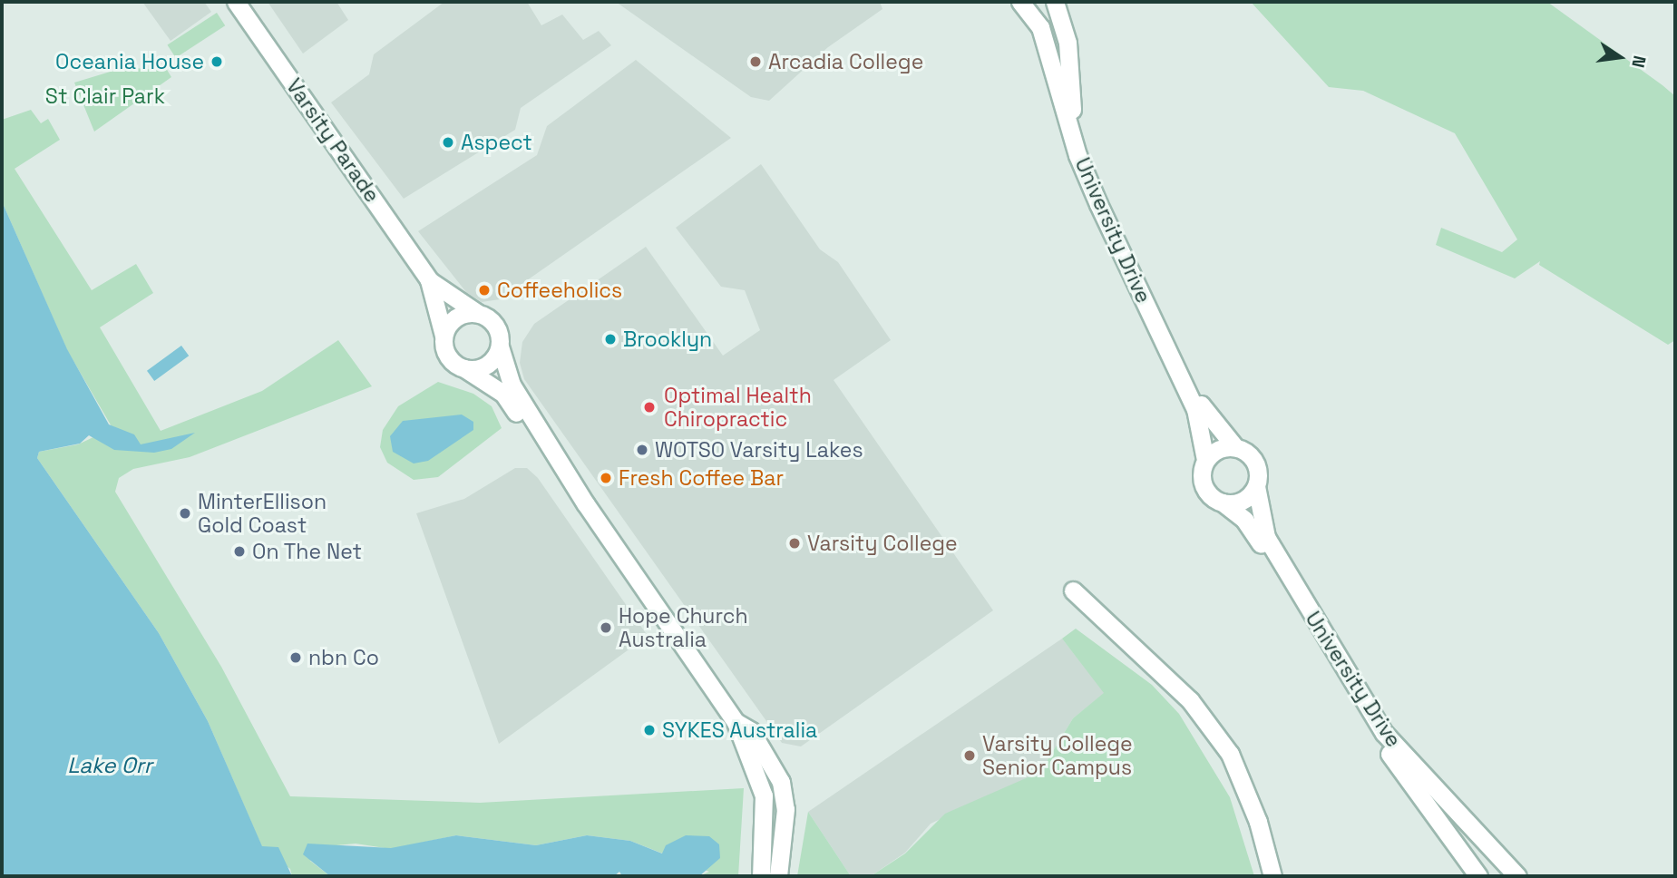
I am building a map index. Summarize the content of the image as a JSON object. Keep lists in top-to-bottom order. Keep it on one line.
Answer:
{"streets":{"street":["Varsity Parade","University Drive"]},"water":["Lake Orr"],"parks":["St Clair Park"],"places":["Oceania House","Arcadia College","Aspect","Coffeeholics","Brooklyn","Optimal Health Chiropractic","WOTSO Varsity Lakes","Fresh Coffee Bar","MinterEllison Gold Coast","Varsity College","On The Net","Hope Church Australia","nbn Co","SYKES Australia","Varsity College Senior Campus"],"north":"right"}
